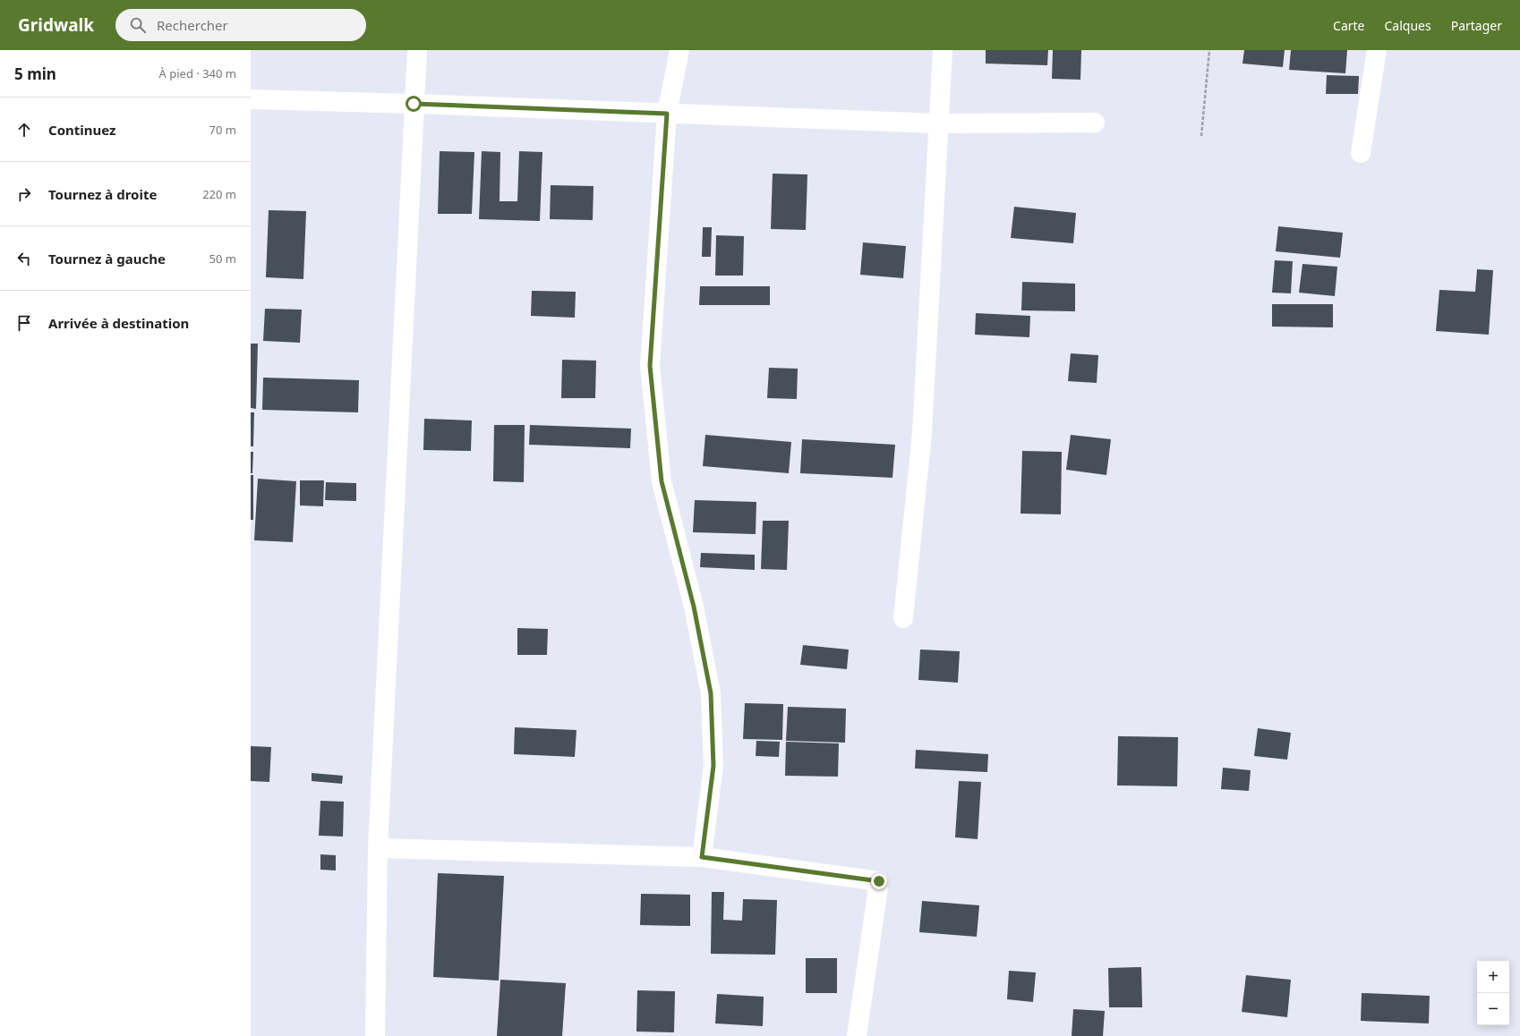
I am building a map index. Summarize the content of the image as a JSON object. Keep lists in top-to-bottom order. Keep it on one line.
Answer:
{"page":{"header":"Gridwalk","search":"Rechercher","nav":["Carte","Calques","Partager"],"heading":["5 min","À pied · 340 m"],"list":[["Continuez","70 m"],["Tournez à droite","220 m"],["Tournez à gauche","50 m"],"Arrivée à destination"],"map_buttons":["+","−"]}}
